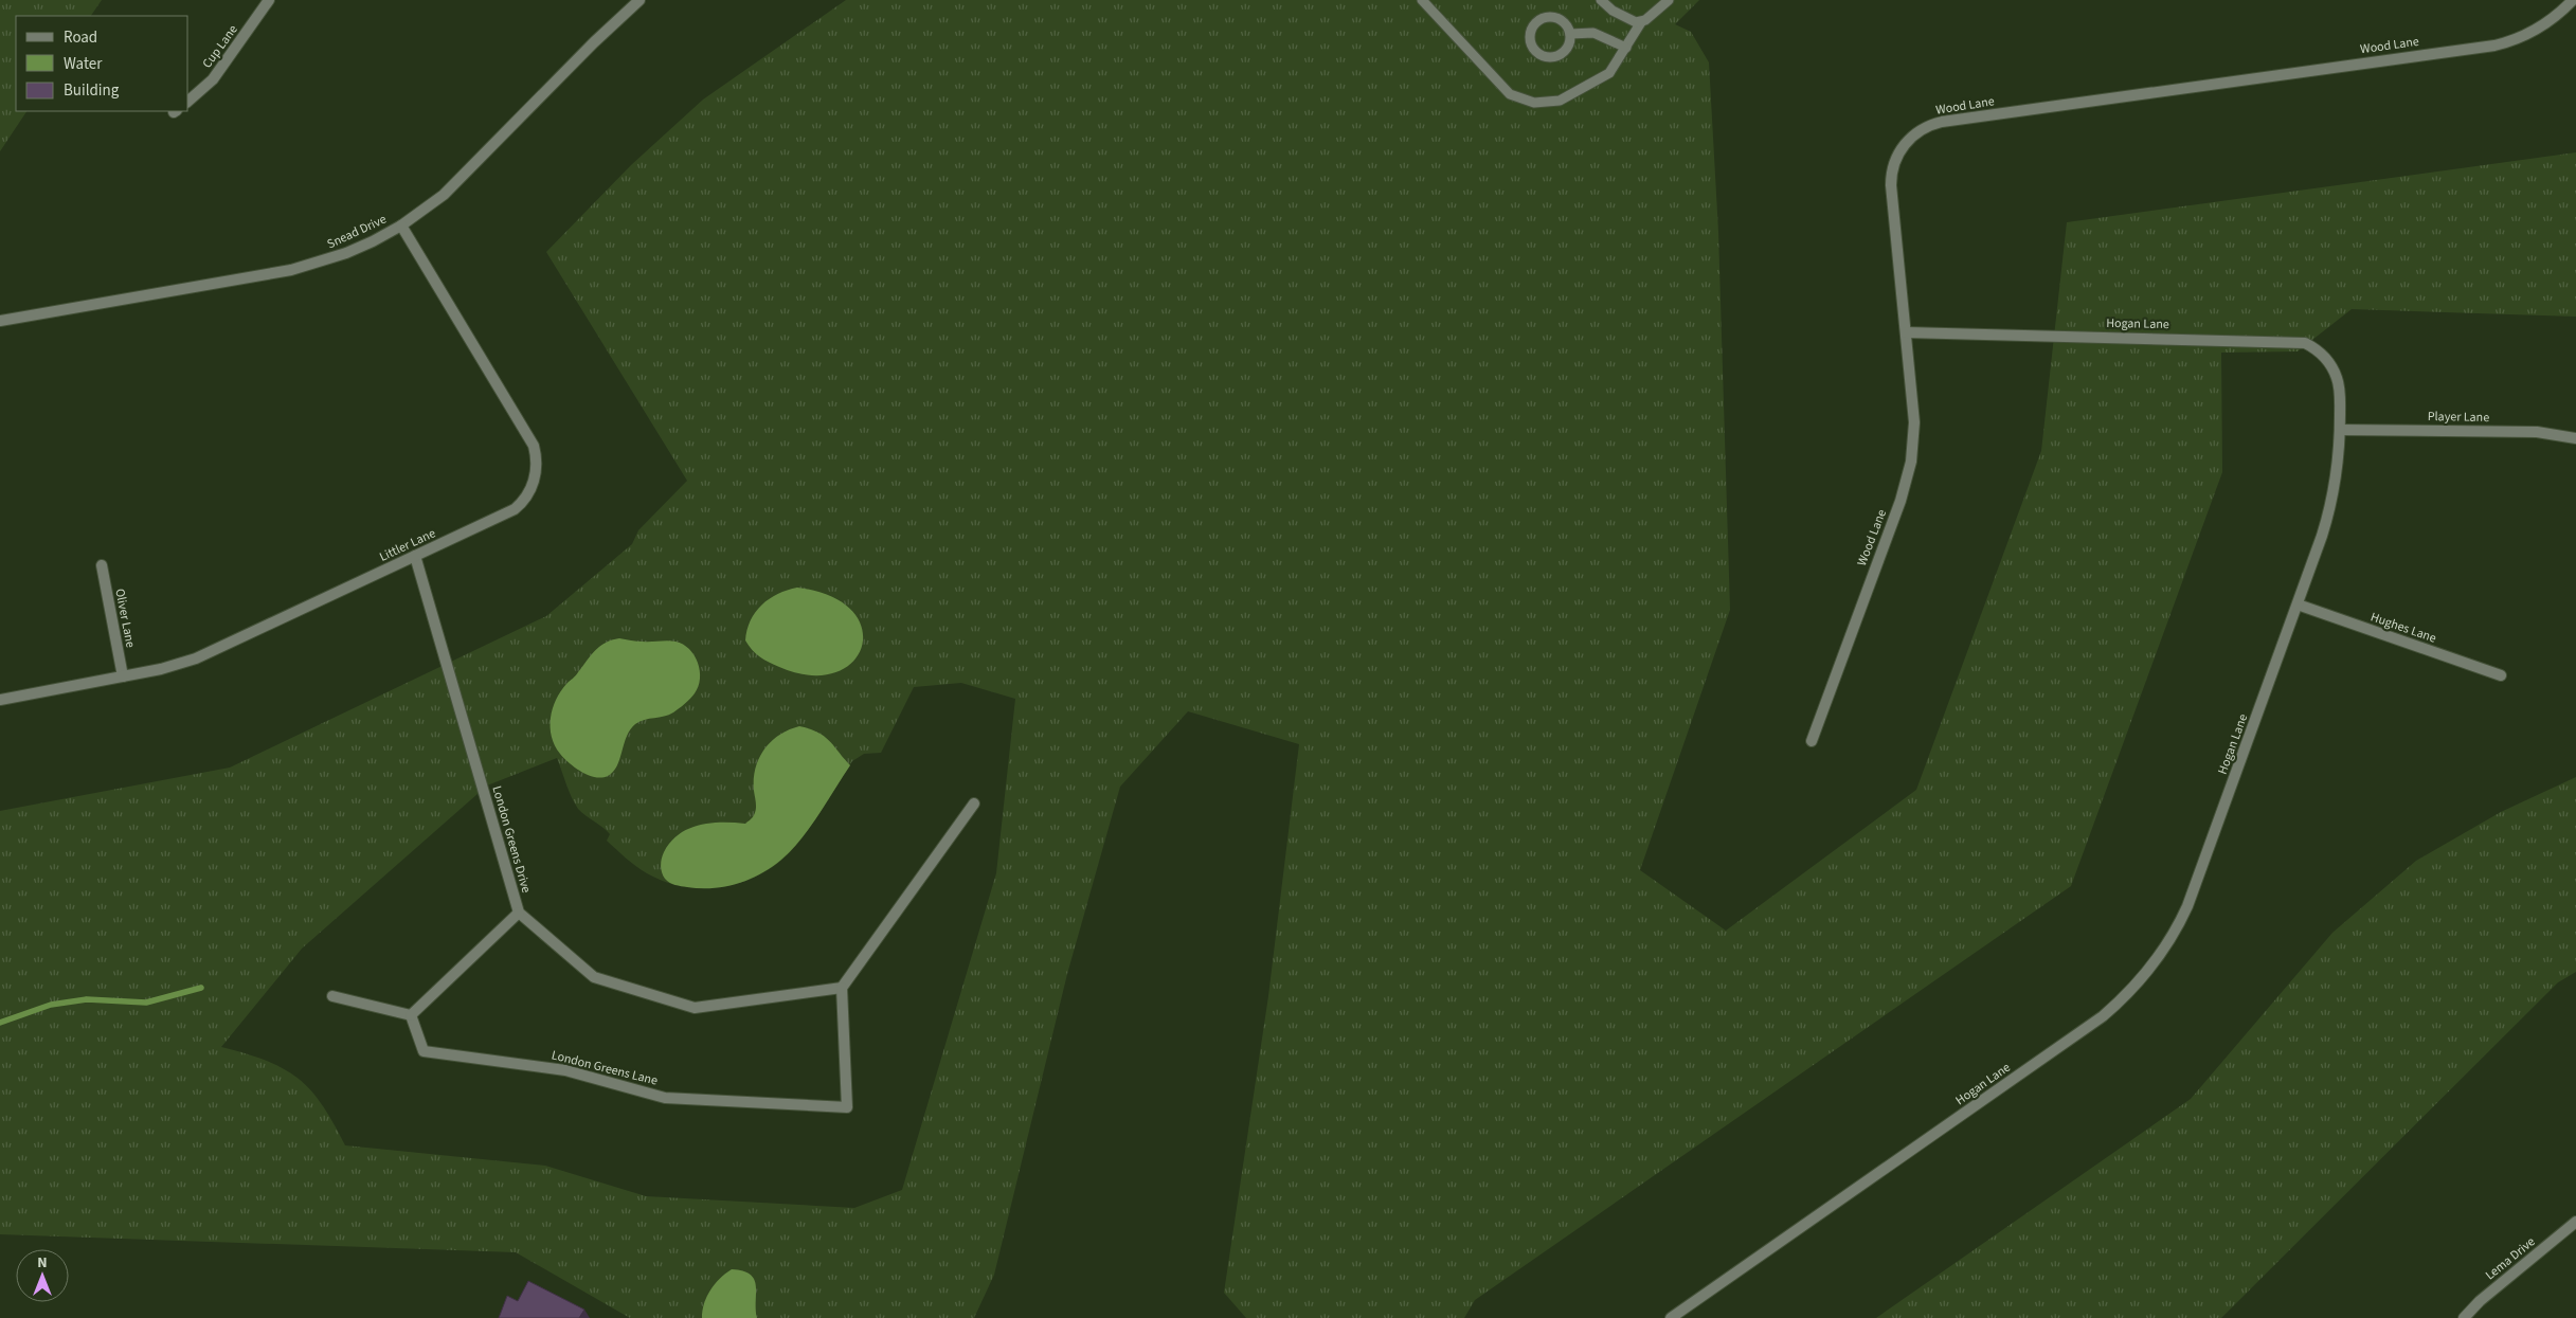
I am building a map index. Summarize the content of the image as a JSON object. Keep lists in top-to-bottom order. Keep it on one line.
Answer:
{"streets":{"street":["Wood Lane","Cup Lane","Snead Drive","Hogan Lane","Player Lane","Littler Lane","Oliver Lane","Hughes Lane","London Greens Drive","London Greens Lane","Lema Drive"]},"crossings":[["Wood Lane","Hogan Lane"],["Snead Drive","Littler Lane"],["Hogan Lane","Player Lane"],["Hogan Lane","Hughes Lane"],["Littler Lane","Oliver Lane"],["Littler Lane","London Greens Drive"],["London Greens Drive","London Greens Lane"]],"legend":["Road","Water","Building"],"north":"top"}
